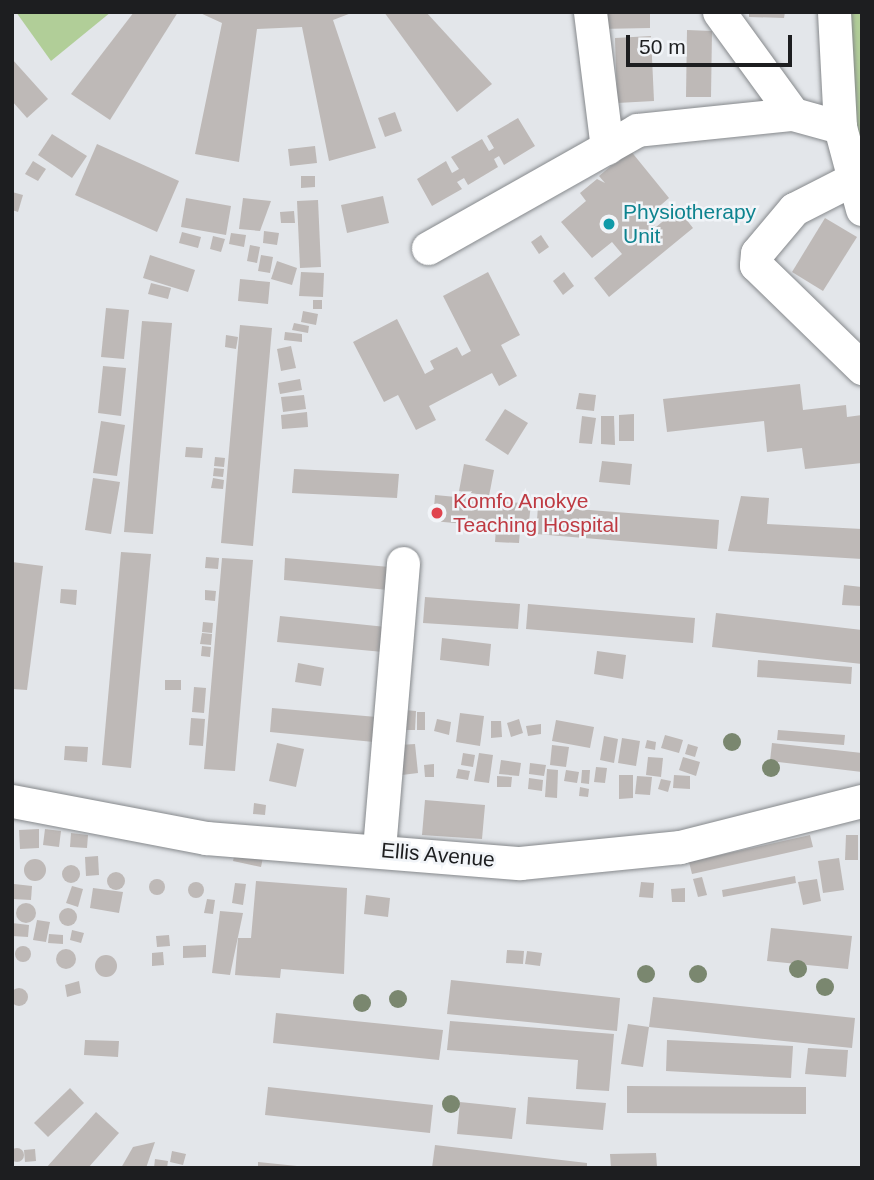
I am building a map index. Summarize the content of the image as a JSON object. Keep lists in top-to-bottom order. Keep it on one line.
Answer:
{"streets":{"street":["Ellis Avenue"]},"places":["Physiotherapy Unit","Komfo Anokye Teaching Hospital"],"scale_bar":"50 m"}
